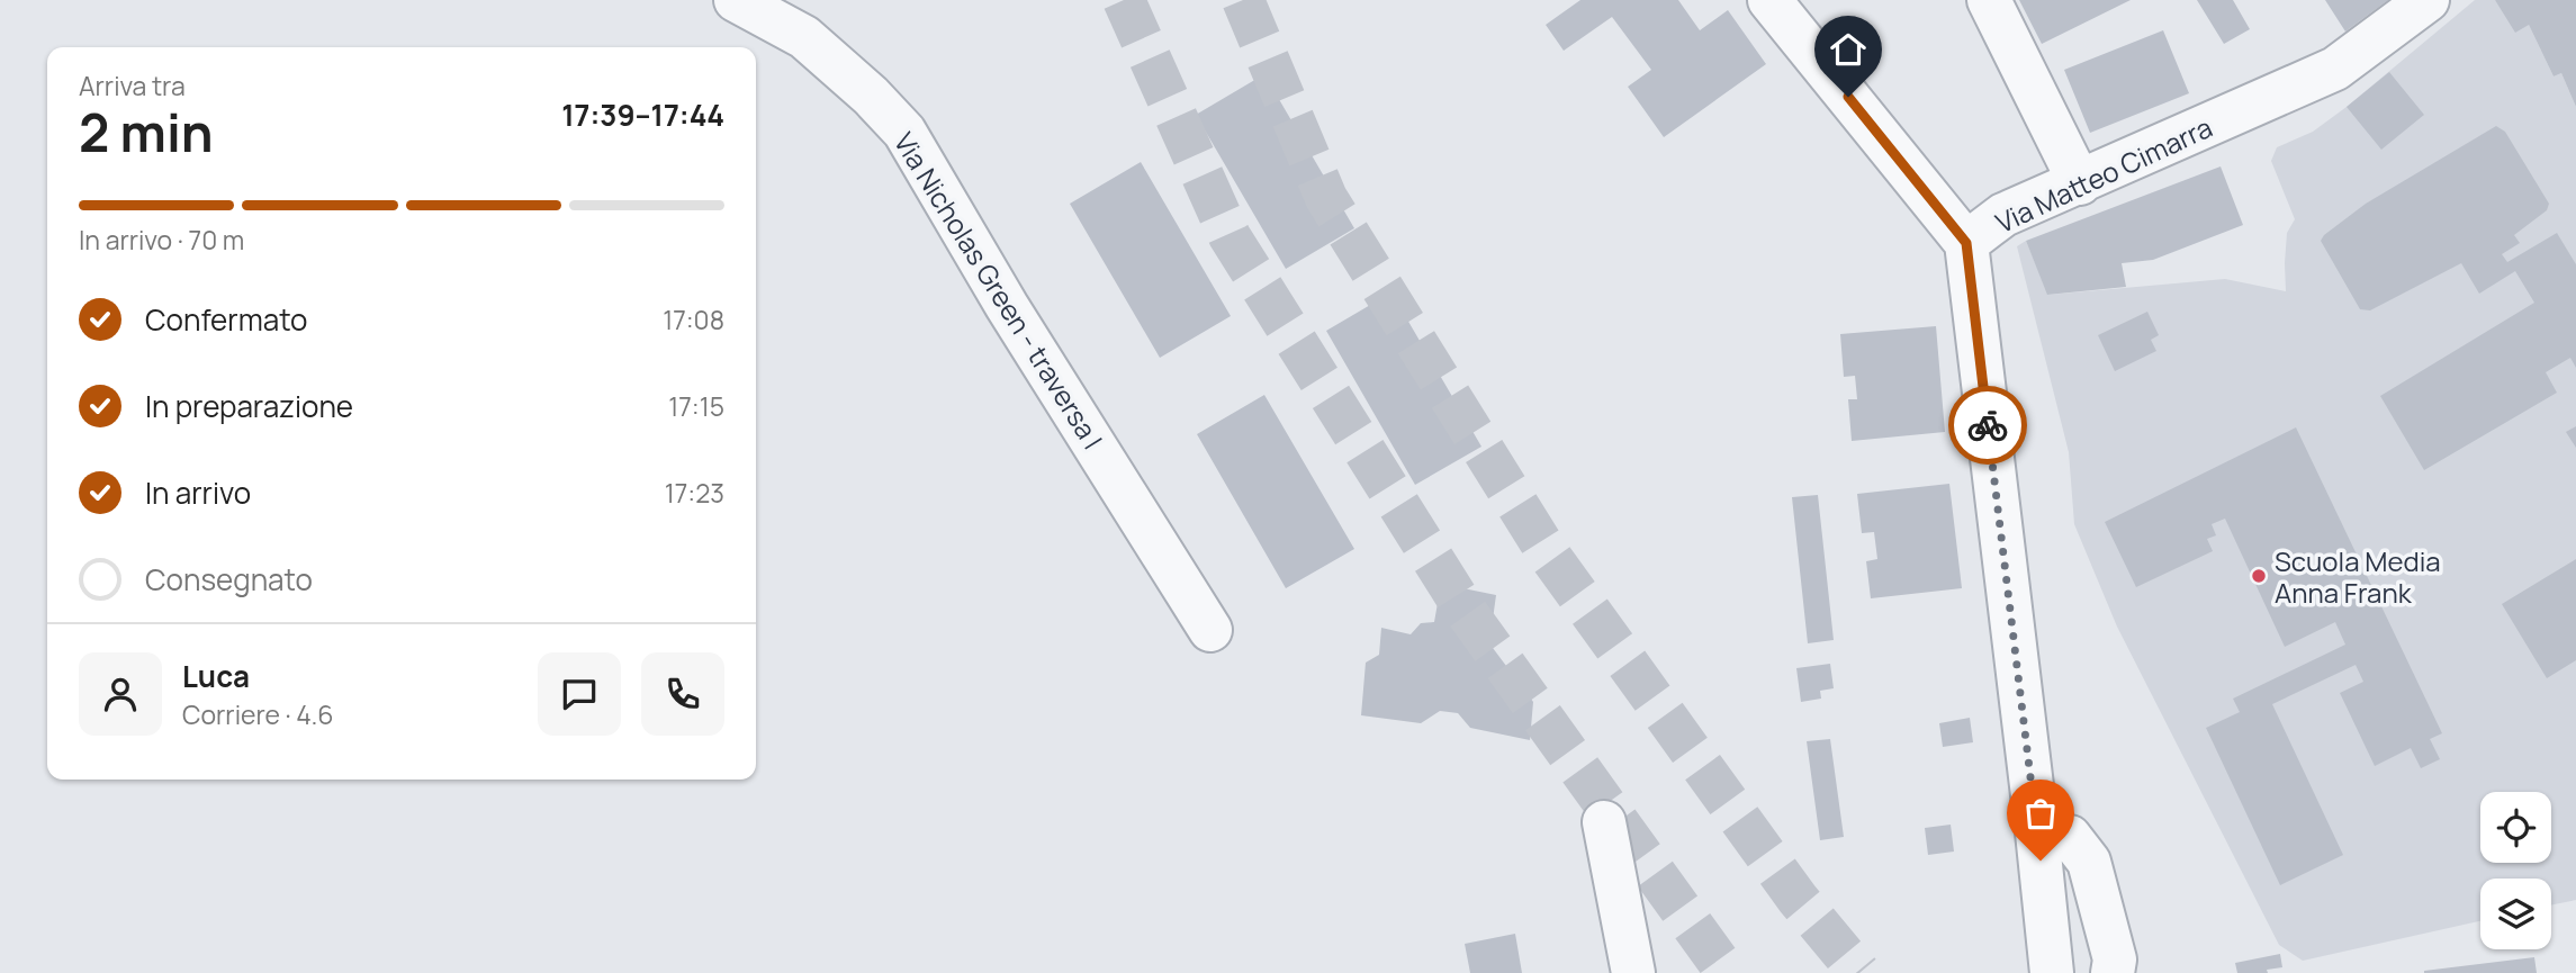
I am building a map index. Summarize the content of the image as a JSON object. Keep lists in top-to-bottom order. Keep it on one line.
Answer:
{"streets":{"street":["Via Matteo Cimarra","Via Nicholas Green - traversa I"]},"places":["Scuola Media Anna Frank"],"page":{"heading":["2 min","Arriva tra","17:39–17:44"],"panel":["Luca","Corriere · 4.6"],"bar":"In arrivo · 70 m","list":[["Confermato","17:08"],["In preparazione","17:15"],["In arrivo","17:23"],"Consegnato"]}}
